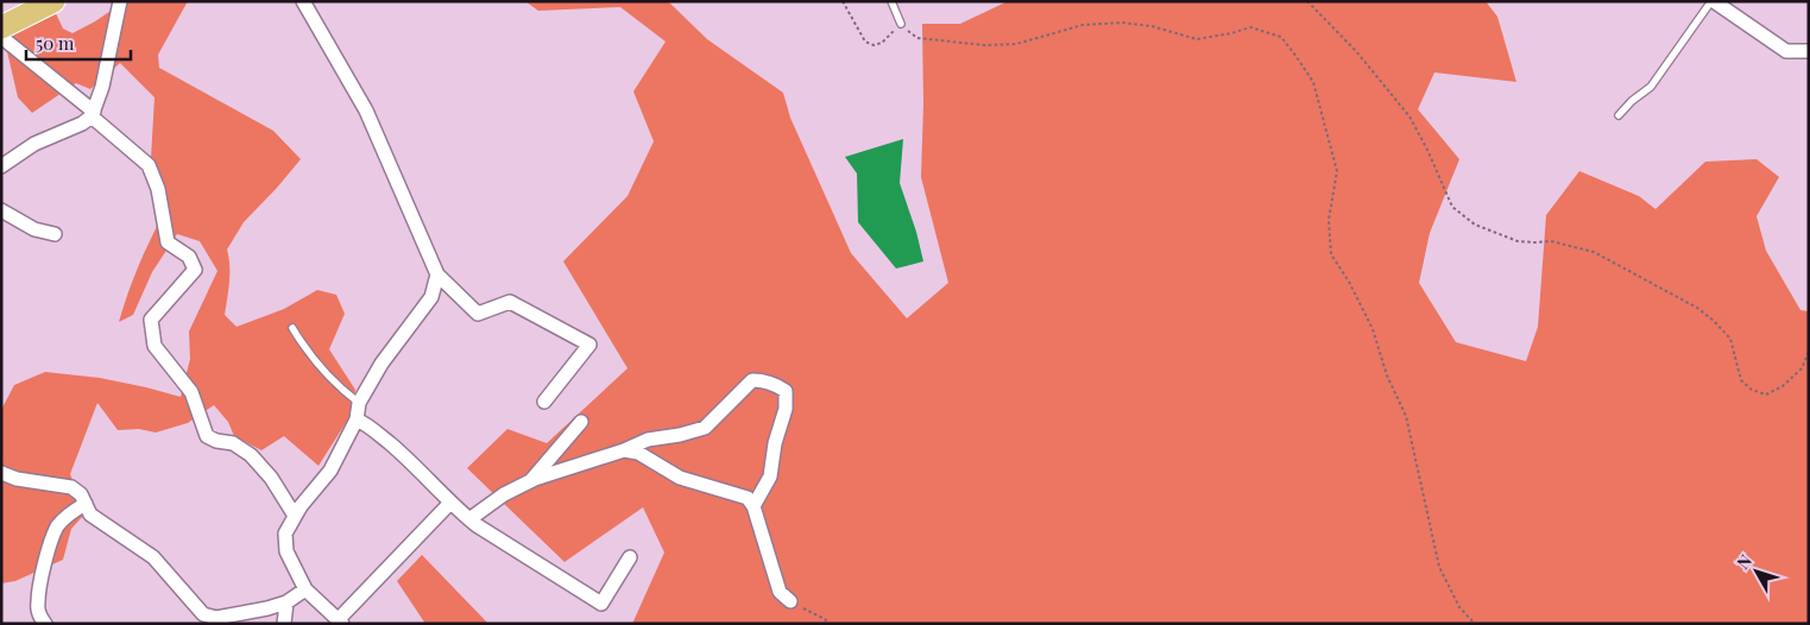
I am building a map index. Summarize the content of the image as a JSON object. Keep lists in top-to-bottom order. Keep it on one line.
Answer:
{"scale_bar":"50 m","north":"top left"}
